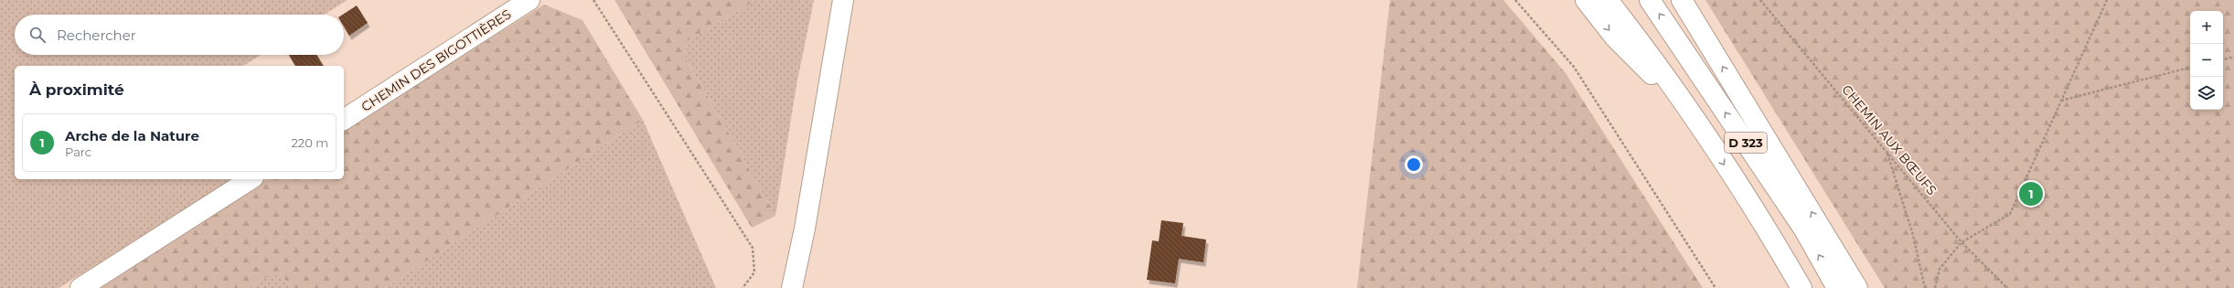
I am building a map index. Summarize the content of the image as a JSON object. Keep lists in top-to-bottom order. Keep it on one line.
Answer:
{"streets":{"main road":["CHEMIN DES BIGOTTIÈRES","D 323"],"path":["CHEMIN AUX BŒUFS"]},"page":{"map_buttons":["+","−"],"search":"Rechercher","heading":"À proximité","list":[{"mark":"1","name":"Arche de la Nature","note":"Parc","value":"220 m"}],"pins":"1"}}
